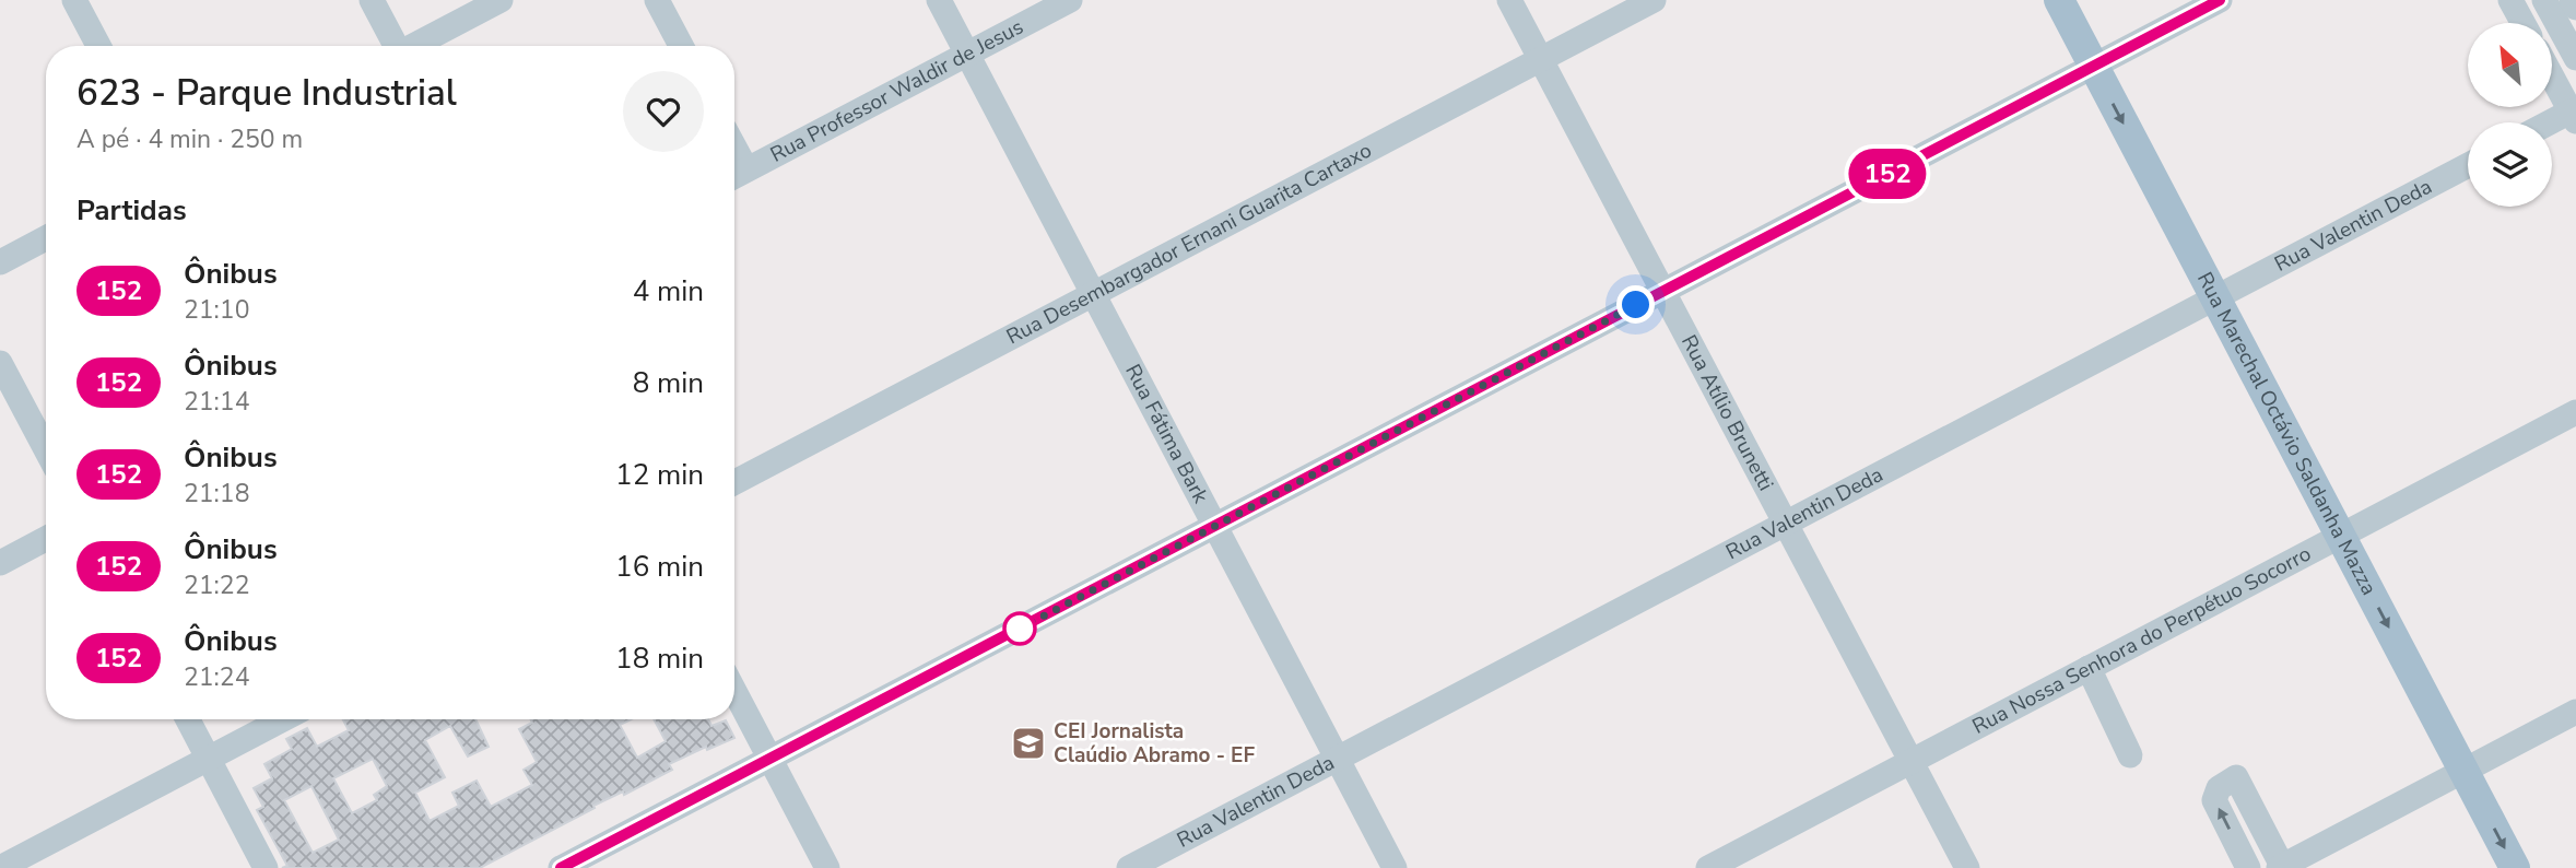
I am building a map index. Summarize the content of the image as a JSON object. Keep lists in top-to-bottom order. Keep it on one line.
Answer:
{"streets":{"main road":["Rua Marechal Octávio Saldanha Mazza"],"street":["Rua Professor Waldir de Jesus","Rua Valentin Deda","Rua Desembargador Ernani Guarita Cartaxo","Rua Atílio Brunetti","Rua Fátima Bark","Rua Nossa Senhora do Perpétuo Socorro"]},"crossings":[["Rua Professor Waldir de Jesus","Rua Fátima Bark"],["Rua Valentin Deda","Rua Atílio Brunetti"],["Rua Valentin Deda","Rua Fátima Bark"],["Rua Valentin Deda","Rua Marechal Octávio Saldanha Mazza"],["Rua Desembargador Ernani Guarita Cartaxo","Rua Atílio Brunetti"],["Rua Desembargador Ernani Guarita Cartaxo","Rua Fátima Bark"],["Rua Atílio Brunetti","Rua Nossa Senhora do Perpétuo Socorro"],["Rua Marechal Octávio Saldanha Mazza","Rua Nossa Senhora do Perpétuo Socorro"]],"one_way":["Rua Marechal Octávio Saldanha Mazza"],"places":{"school or university":["CEI Jornalista Claúdio Abramo - EF"]},"lines":["bus line 152"],"north":"top left","page":{"on_map":"152","heading":[["623 - Parque Industrial","A pé · 4 min · 250 m"],"Partidas"],"list":[{"mark":"152","name":"Ônibus","note":"21:10","value":"4 min"},{"mark":"152","name":"Ônibus","note":"21:14","value":"8 min"},{"mark":"152","name":"Ônibus","note":"21:18","value":"12 min"},{"mark":"152","name":"Ônibus","note":"21:22","value":"16 min"},{"mark":"152","name":"Ônibus","note":"21:24","value":"18 min"}]}}
